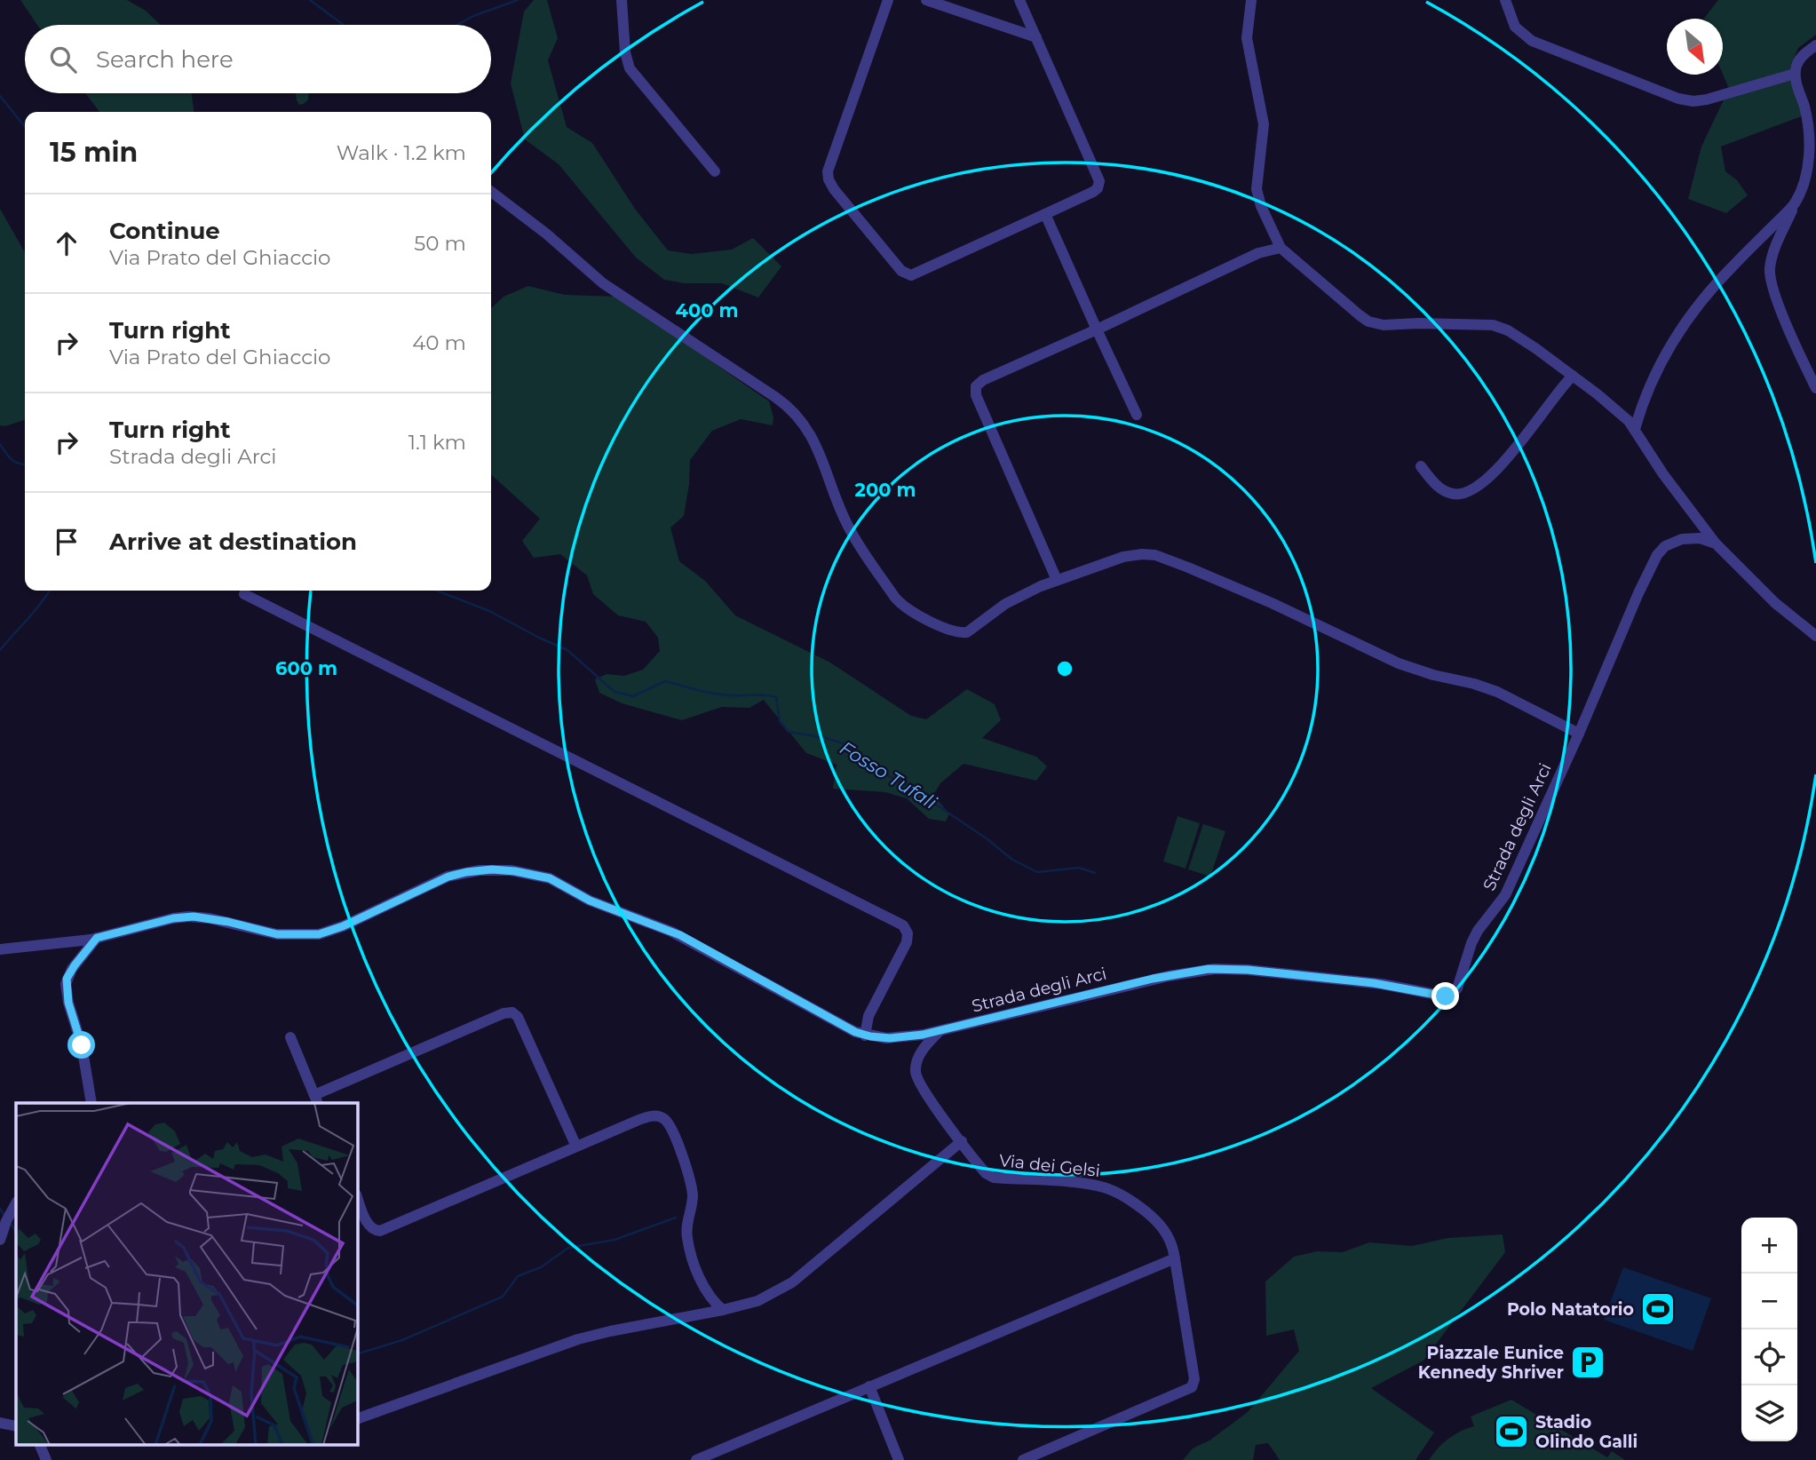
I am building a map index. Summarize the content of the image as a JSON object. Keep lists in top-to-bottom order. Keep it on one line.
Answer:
{"streets":{"street":["Strada degli Arci","Via dei Gelsi"]},"crossings":[["Strada degli Arci","Via dei Gelsi"]],"water":["Fosso Tufali"],"places":{"sports":["Polo Natatorio","Stadio Olindo Galli"],"parking":["Piazzale Eunice Kennedy Shriver"]},"north":"bottom right","page":{"search":"Search here","heading":["15 min","Walk · 1.2 km"],"list":[["Continue","Via Prato del Ghiaccio","50 m"],["Turn right","Via Prato del Ghiaccio","40 m"],["Turn right","Strada degli Arci","1.1 km"],"Arrive at destination"],"map_buttons":["+","−"]},"rings":["400 m","200 m","600 m"]}
